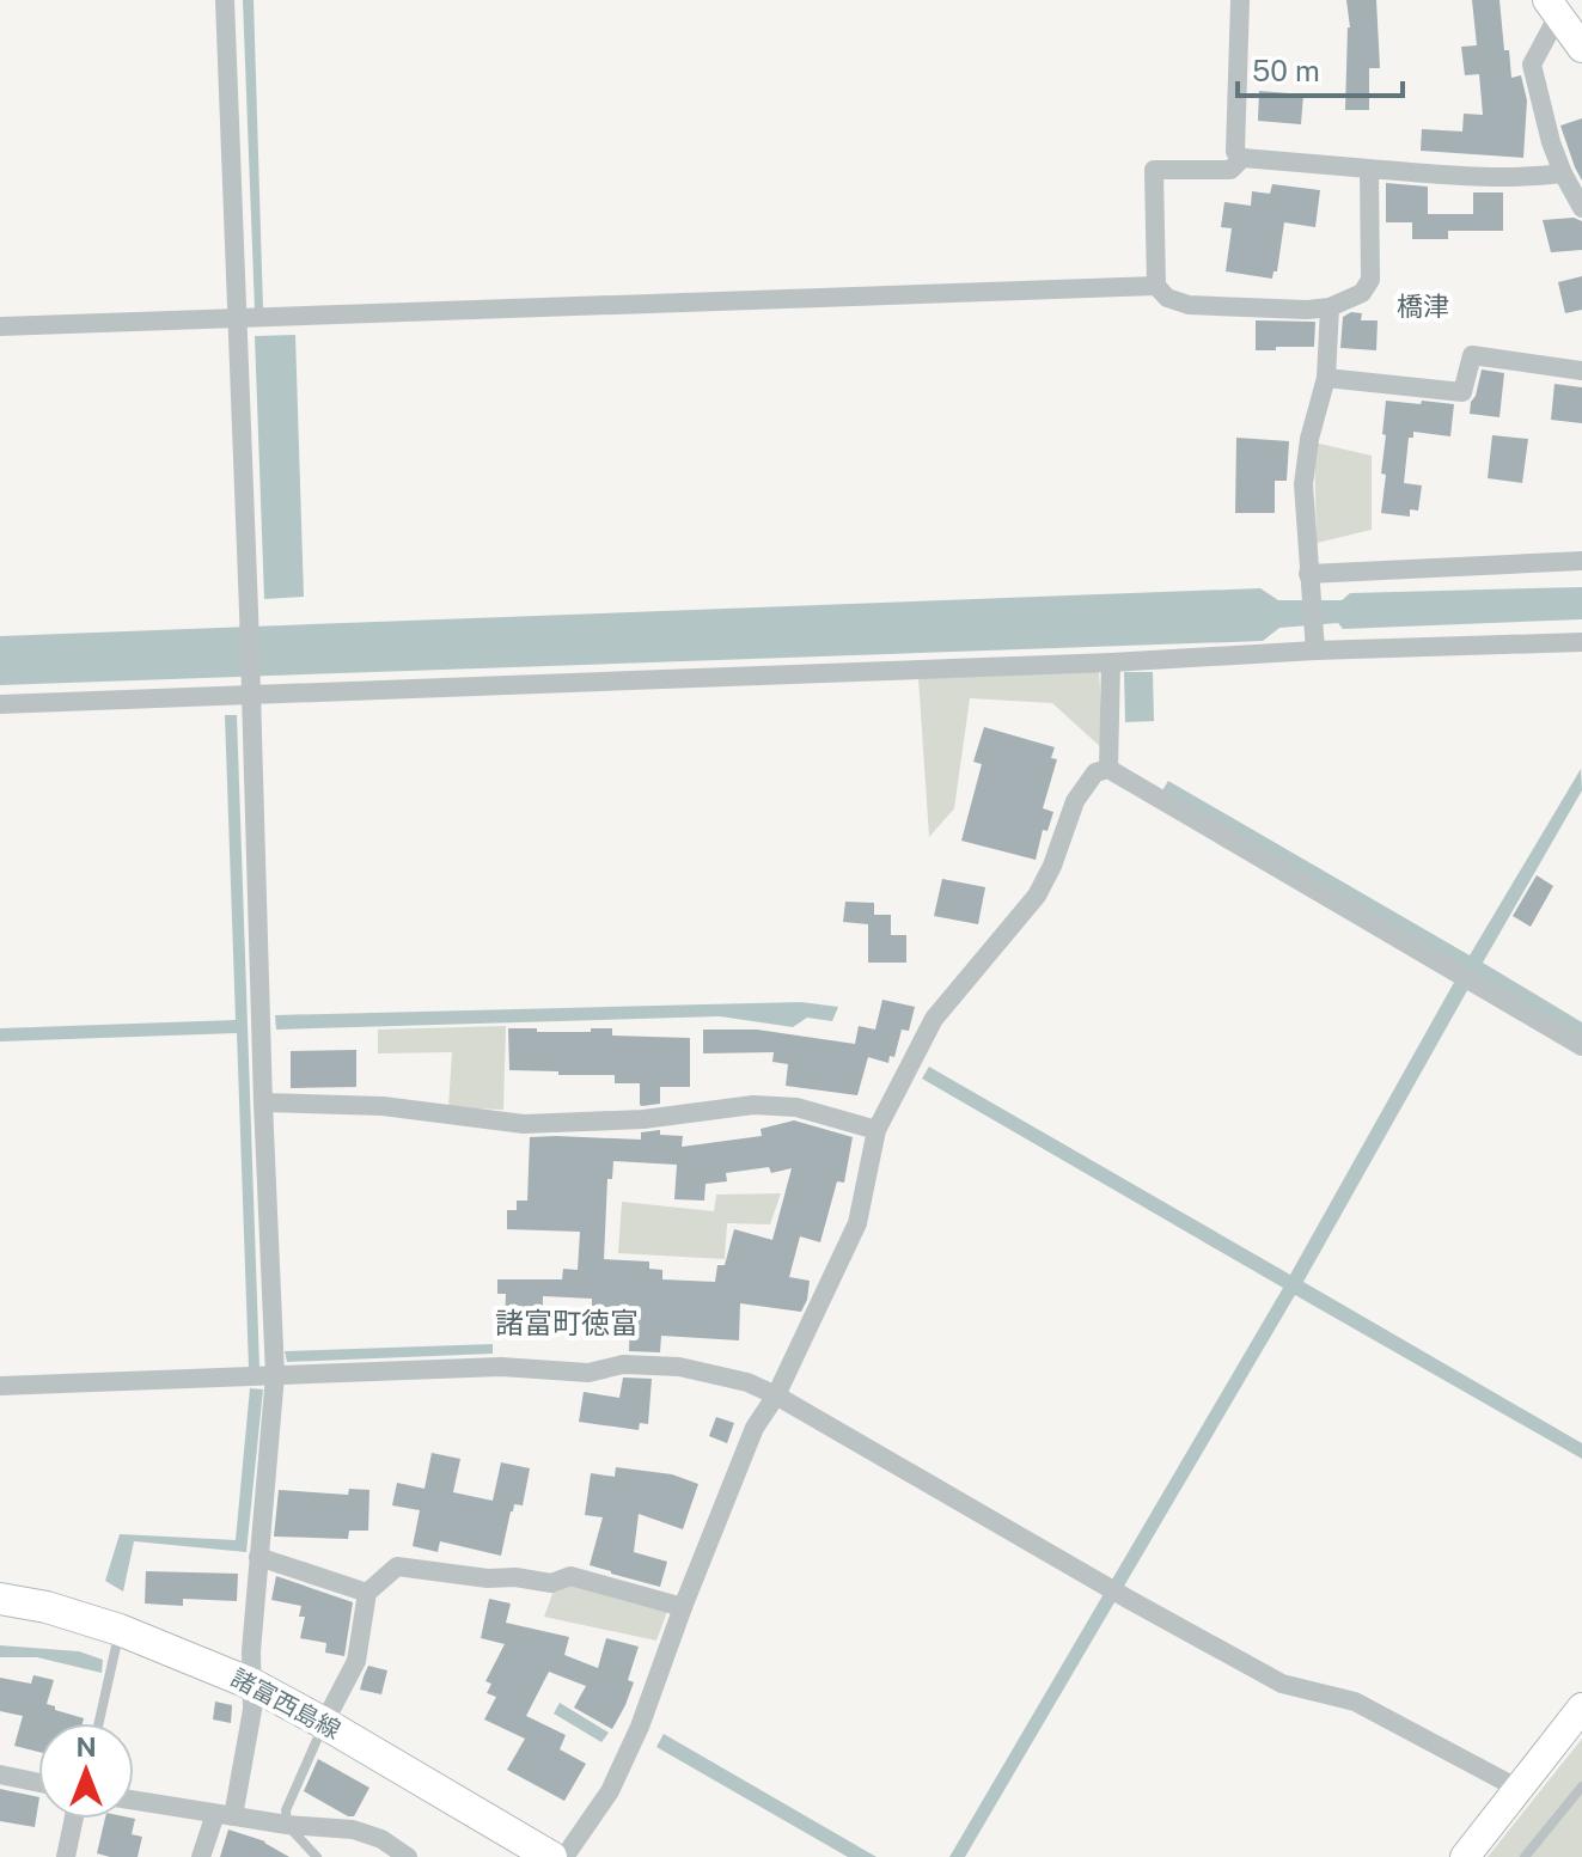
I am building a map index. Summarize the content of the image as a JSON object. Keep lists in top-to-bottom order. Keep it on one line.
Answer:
{"streets":{"main road":["諸富西島線"]},"districts":["橋津","諸富町徳富"],"scale_bar":"50 m","north":"top"}
